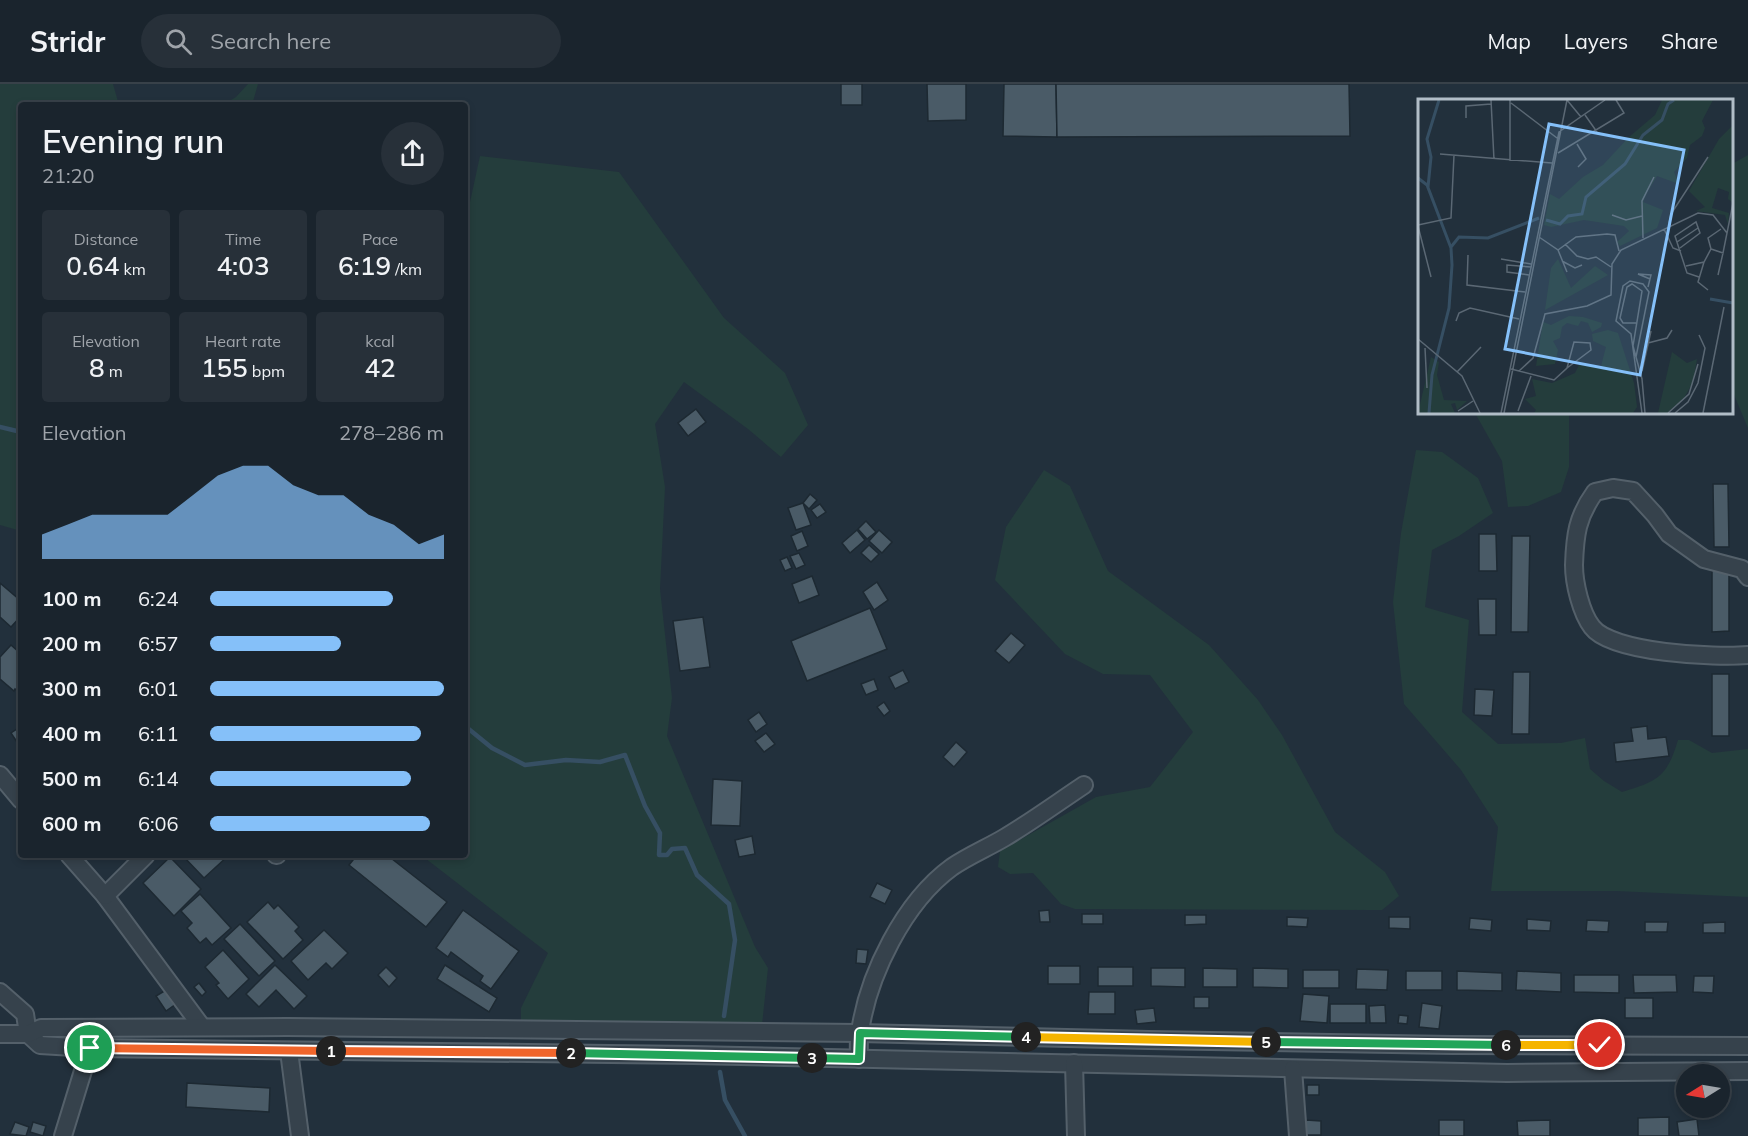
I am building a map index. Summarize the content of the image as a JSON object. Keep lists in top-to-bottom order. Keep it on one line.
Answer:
{"north":"left","page":{"header":"Stridr","search":"Search here","nav":["Map","Layers","Share"],"heading":["Evening run","21:20"],"stats":[["Distance","0.64 km"],["Time","4:03"],["Pace","6:19 /km"],["Elevation","8 m"],["Heart rate","155 bpm"],["kcal","42"]],"chart":["Elevation","278–286 m"],"list":[{"name":"100 m","note":"6:24"},{"name":"200 m","note":"6:57"},{"name":"300 m","note":"6:01"},{"name":"400 m","note":"6:11"},{"name":"500 m","note":"6:14"},{"name":"600 m","note":"6:06"}],"pins":["4","5","6","1","2","3"]}}
